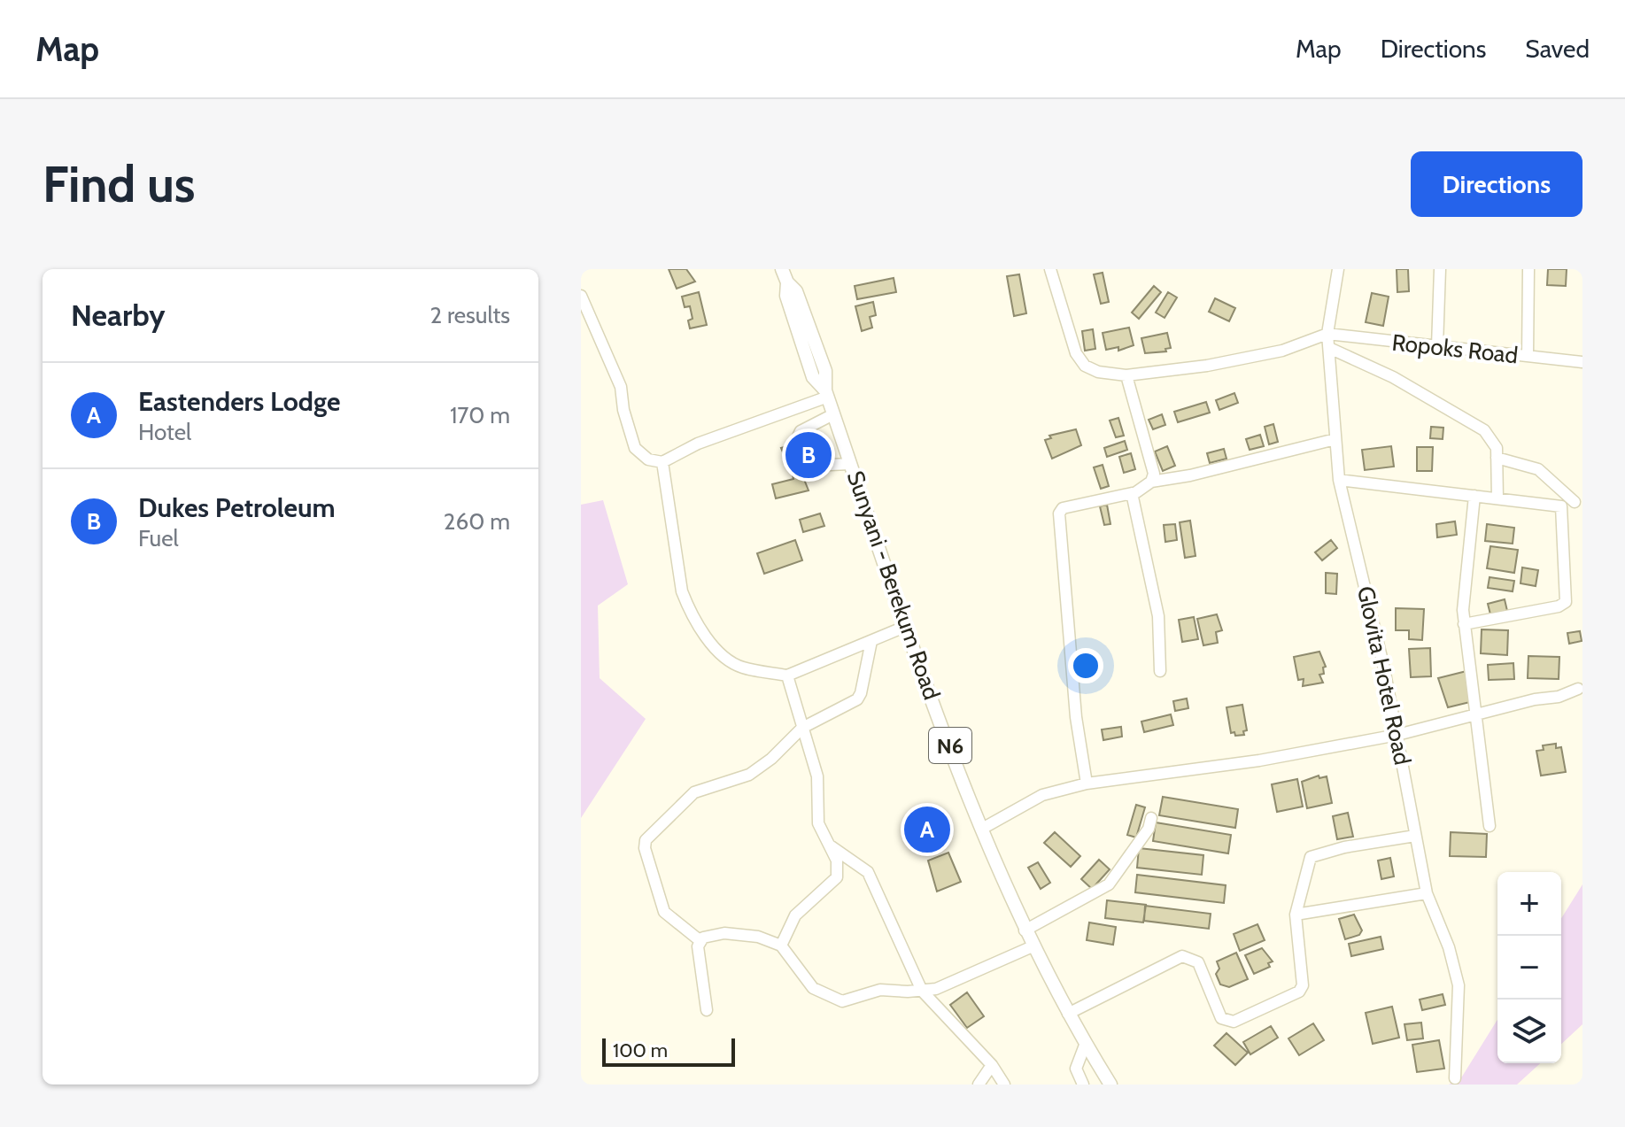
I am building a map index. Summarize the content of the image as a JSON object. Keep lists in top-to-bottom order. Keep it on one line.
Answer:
{"streets":{"main road":["Sunyani - Berekum Road","N6"],"street":["Ropoks Road","Glovita Hotel Road"]},"crossings":[["Ropoks Road","Glovita Hotel Road"]],"scale_bar":"100 m","page":{"header":"Map","nav":["Map","Directions","Saved"],"buttons":"Directions","title":"Find us","heading":["Nearby","2 results"],"list":[{"mark":"A","name":"Eastenders Lodge","note":"Hotel","value":"170 m"},{"mark":"B","name":"Dukes Petroleum","note":"Fuel","value":"260 m"}],"pins":["B","A"],"map_buttons":["+","−"],"scale":"100 m"}}
